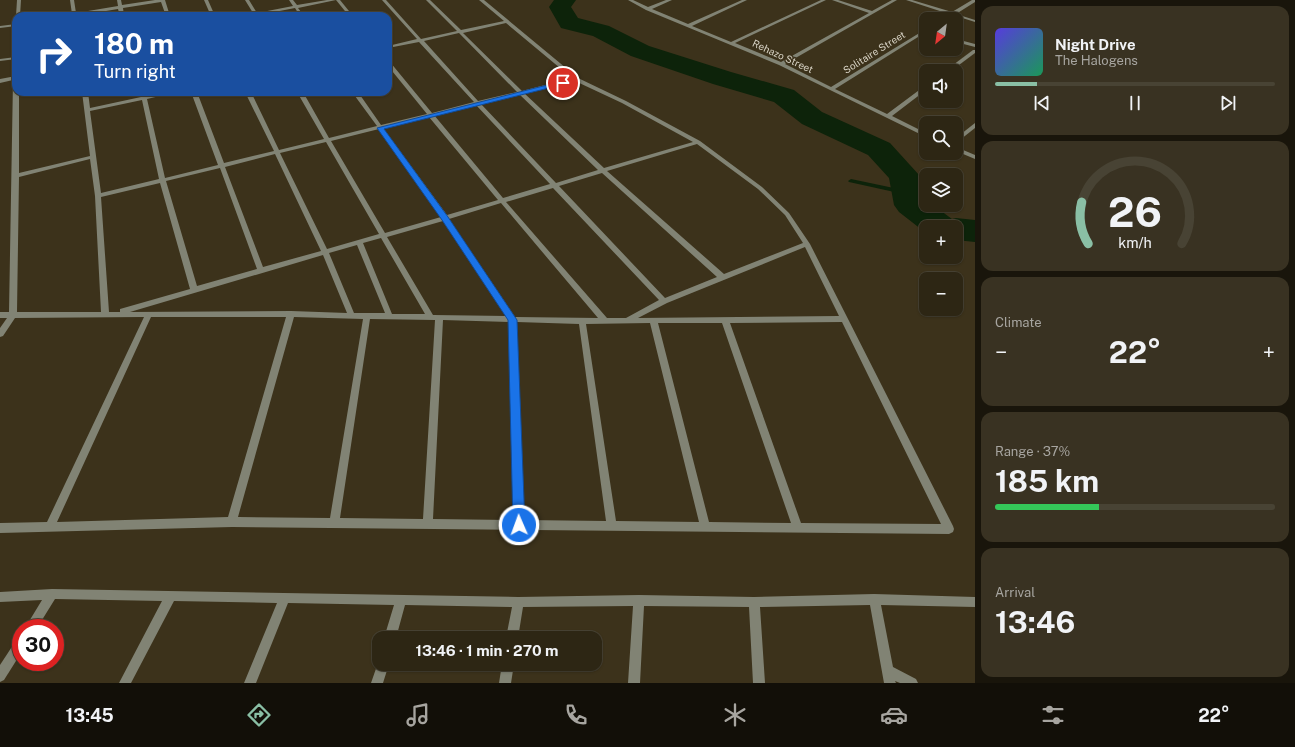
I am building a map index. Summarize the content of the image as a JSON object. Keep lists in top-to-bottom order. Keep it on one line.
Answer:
{"streets":{"street":["Solitaire Street","Rehazo Street"]},"crossings":[["Solitaire Street","Rehazo Street"]],"north":"bottom left","page":{"map_buttons":["+","−"],"turn":["180 m","Turn right"],"song":["Night Drive","The Halogens"],"tile":["Climate",["Range · 37%","185 km"],["Arrival","13:46"]],"heat":["−","22°","+"],"limit":"30","trip":"13:46 · 1 min · 270 m","tabs":["13:45","22°"],"gauge":["26","km/h"]}}
